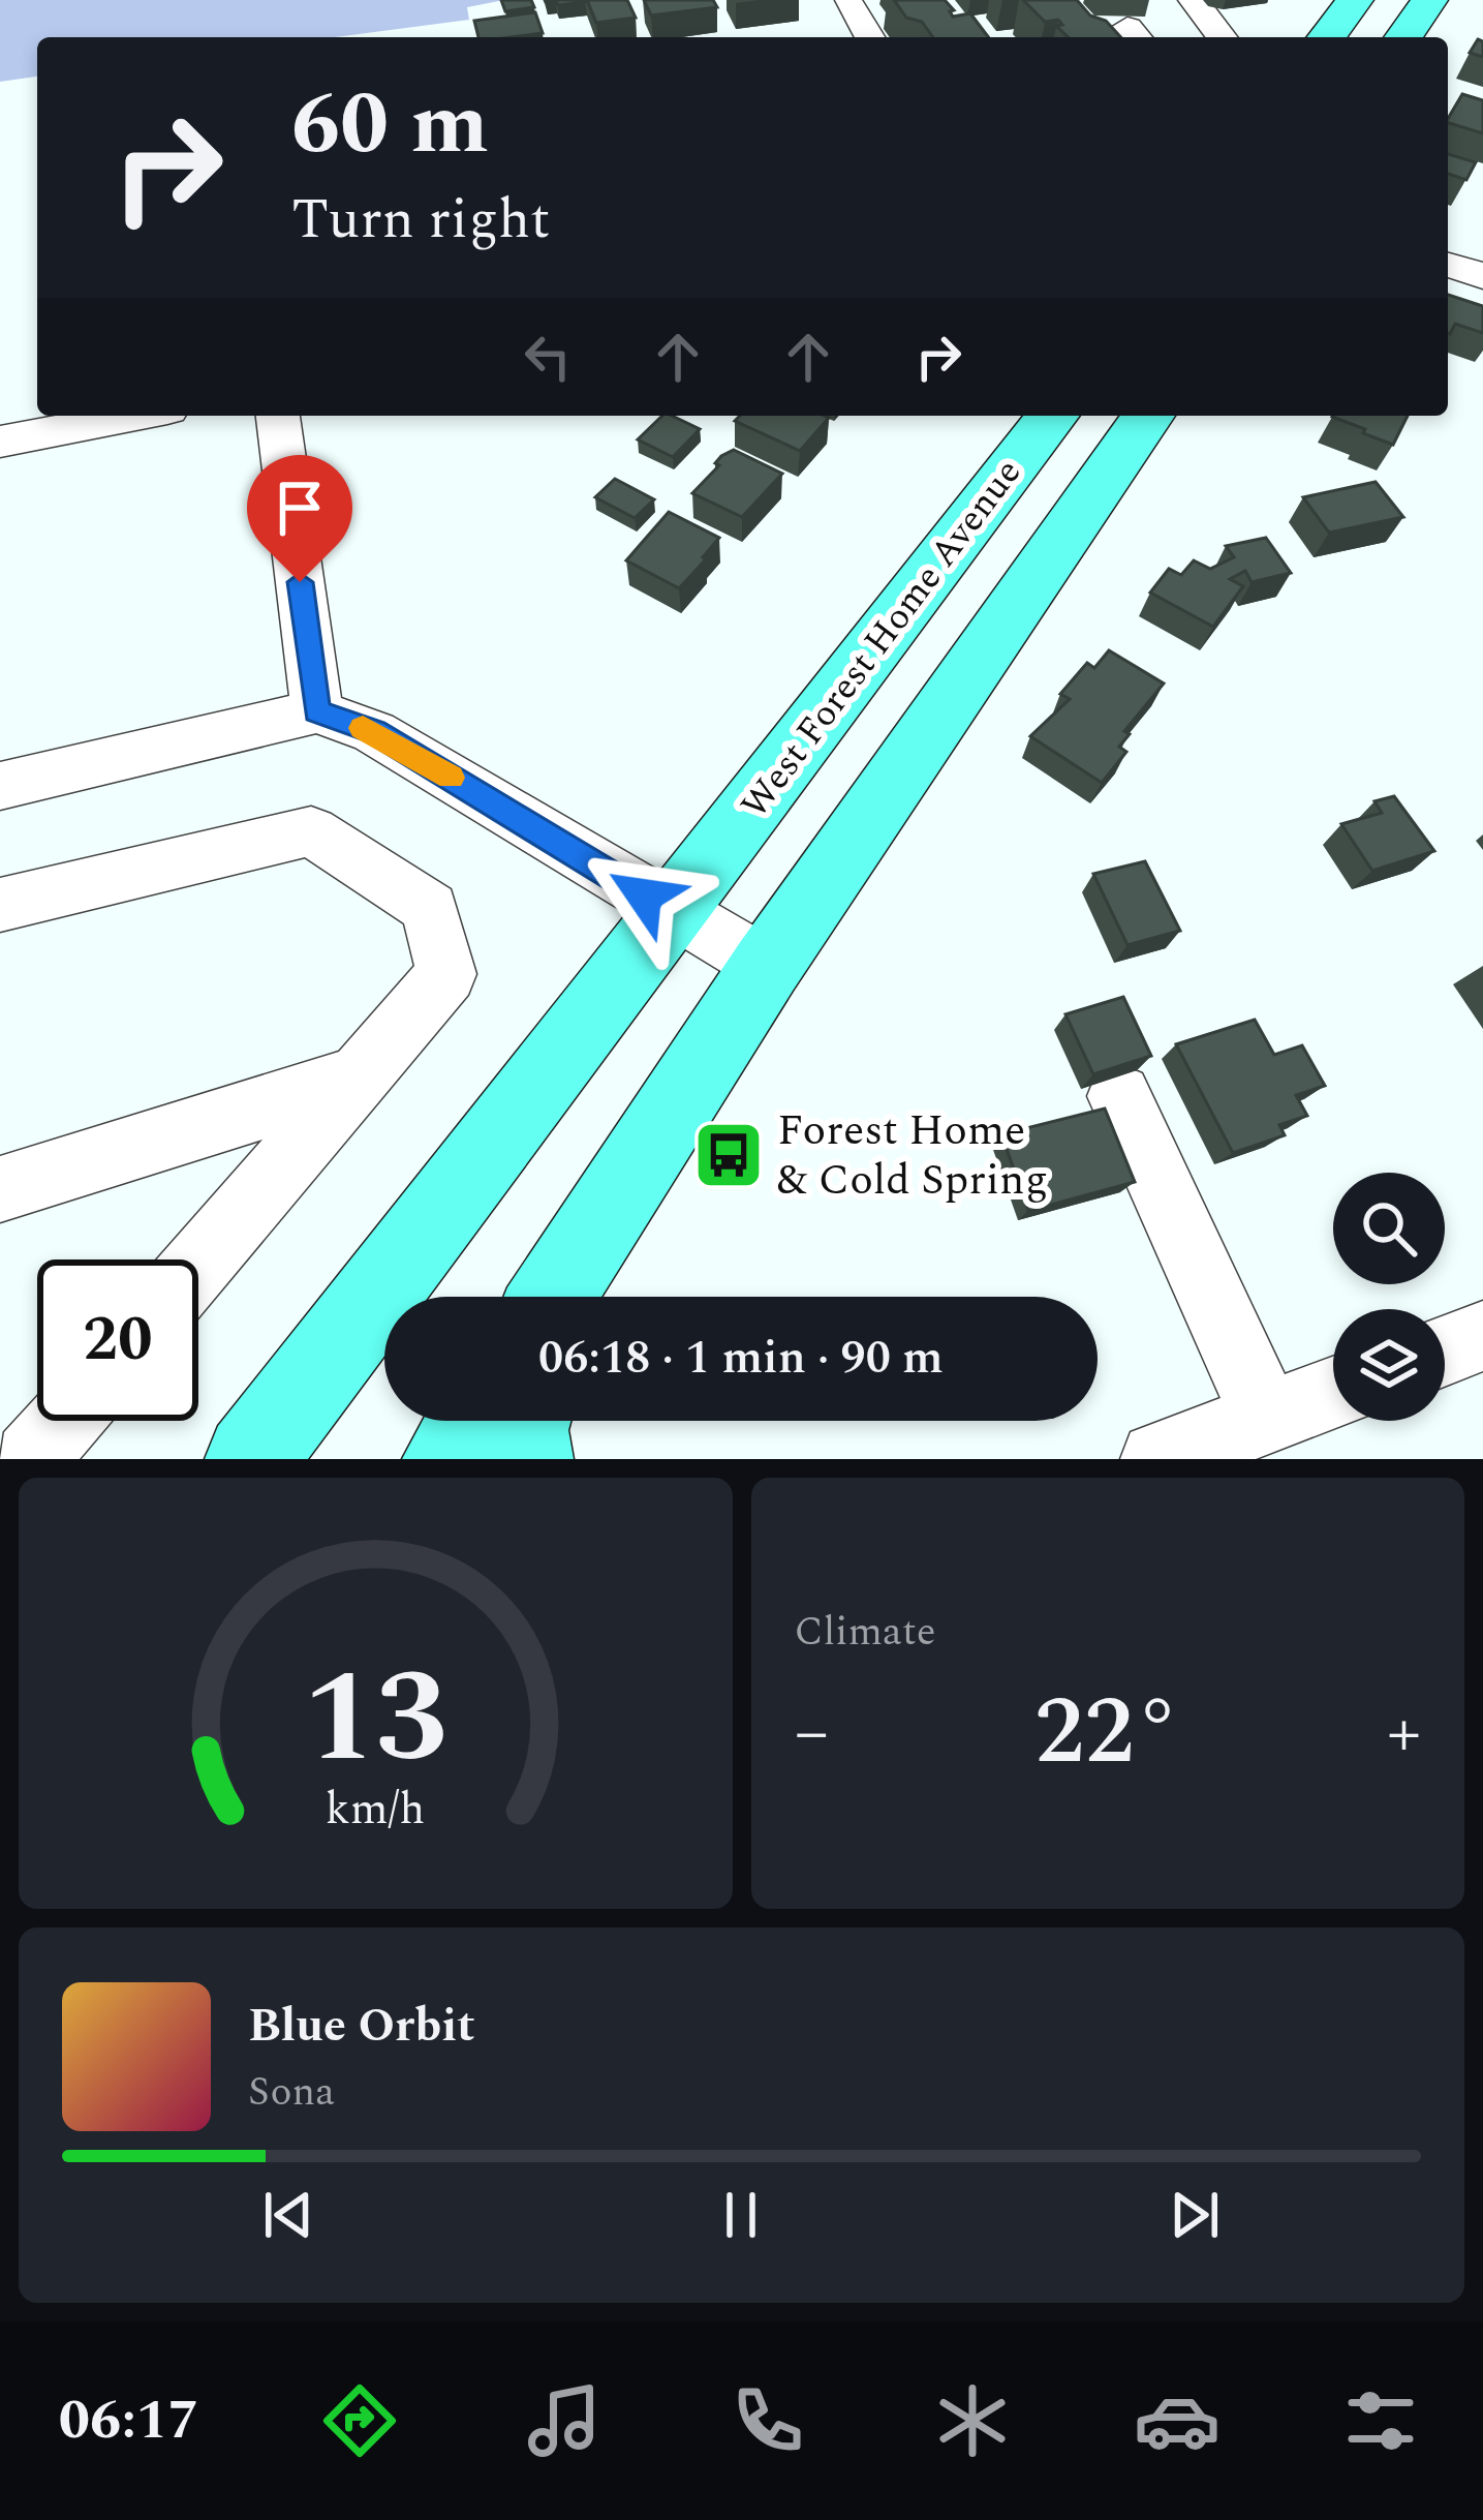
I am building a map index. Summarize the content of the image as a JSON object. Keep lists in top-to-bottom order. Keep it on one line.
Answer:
{"streets":{"main road":["West Forest Home Avenue"]},"places":{"bus stop":["Forest Home & Cold Spring"]},"page":{"turn":["60 m","Turn right"],"limit":"20","trip":"06:18 · 1 min · 90 m","tile":"Climate","heat":["−","22°","+"],"song":["Blue Orbit","Sona"],"tabs":"06:17","gauge":["13","km/h"]}}
